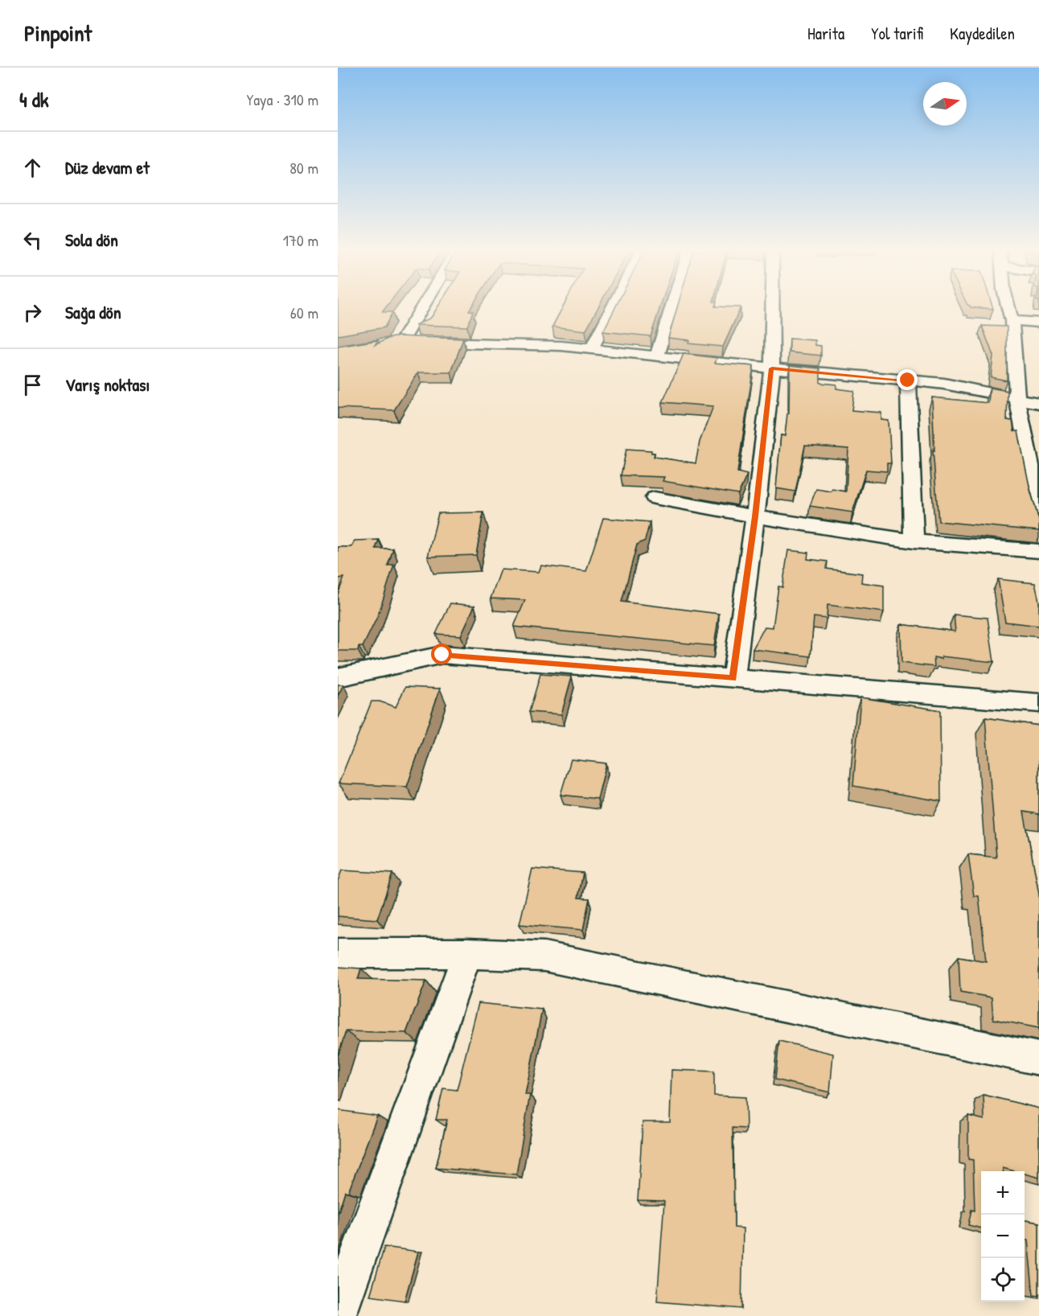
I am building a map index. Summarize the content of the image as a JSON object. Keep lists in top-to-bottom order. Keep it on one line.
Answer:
{"north":"right","page":{"header":"Pinpoint","nav":["Harita","Yol tarifi","Kaydedilen"],"heading":["4 dk","Yaya · 310 m"],"list":[["Düz devam et","80 m"],["Sola dön","170 m"],["Sağa dön","60 m"],"Varış noktası"],"map_buttons":["+","−"]}}
